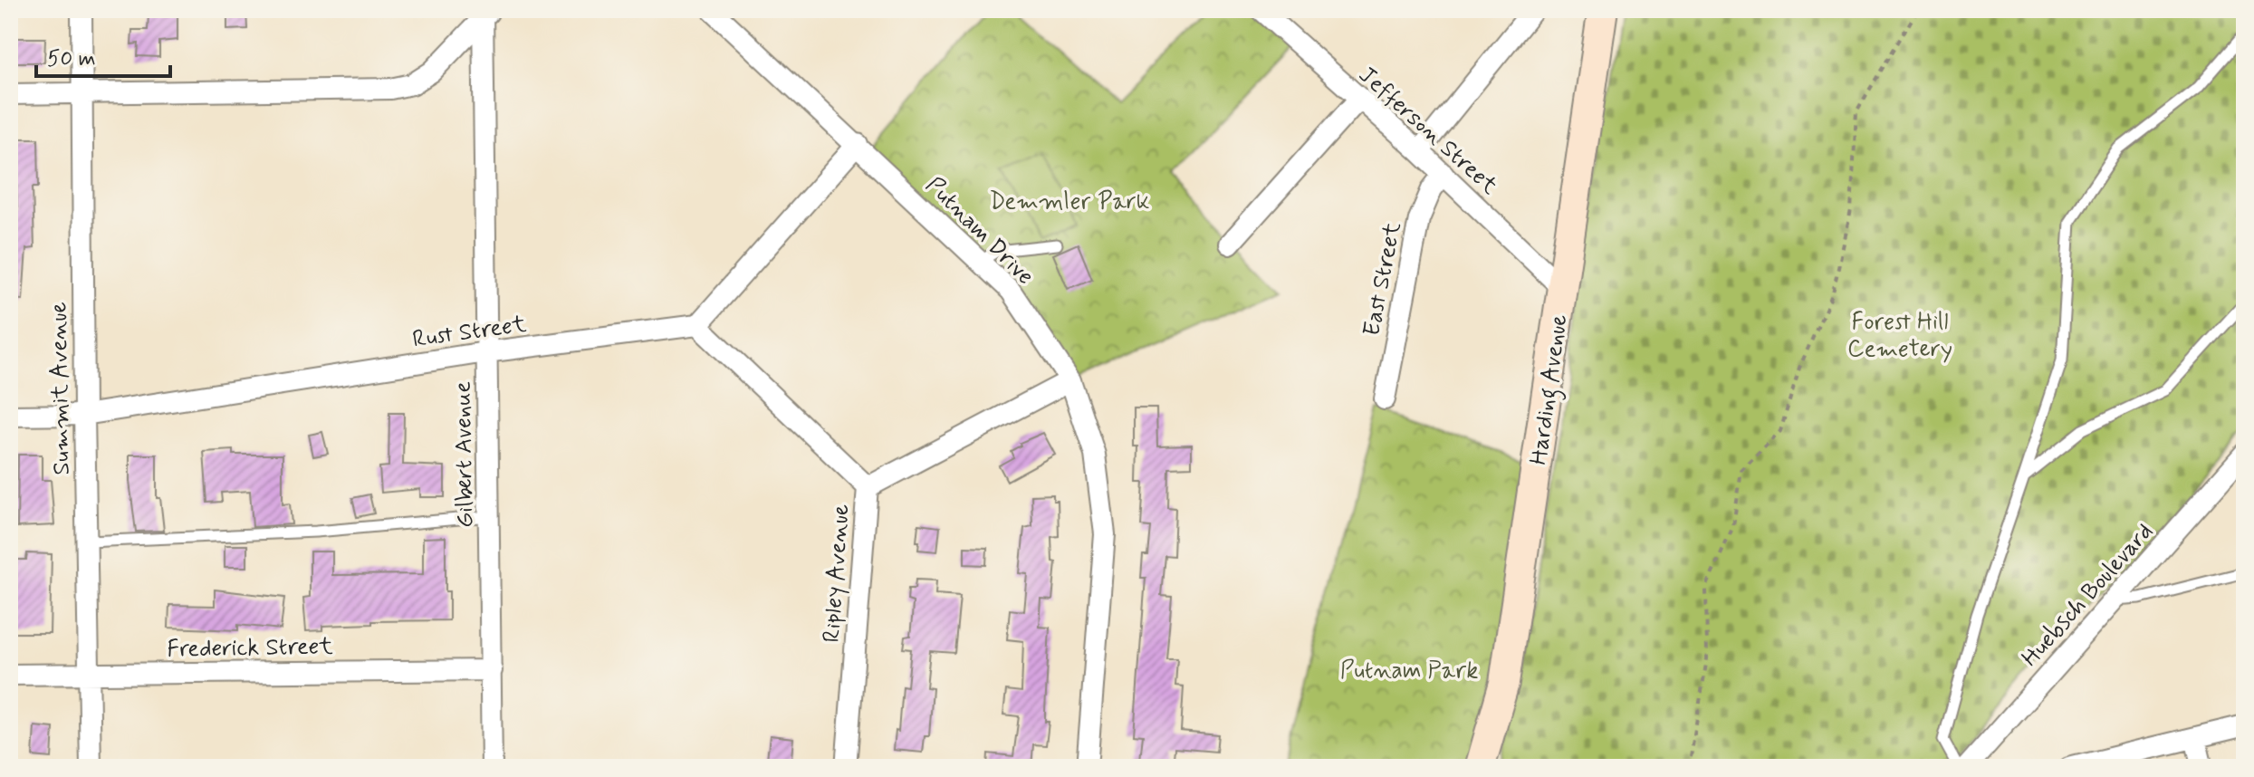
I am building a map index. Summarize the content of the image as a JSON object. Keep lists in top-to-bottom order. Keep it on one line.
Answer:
{"streets":{"main road":["Harding Avenue"],"street":["Jefferson Street","Putnam Drive","East Street","Rust Street","Summit Avenue","Gilbert Avenue","Ripley Avenue","Huebsch Boulevard","Frederick Street"]},"crossings":[["Jefferson Street","East Street"],["Jefferson Street","Harding Avenue"],["Rust Street","Summit Avenue"],["Rust Street","Gilbert Avenue"],["Rust Street","Ripley Avenue"],["Summit Avenue","Frederick Street"],["Gilbert Avenue","Frederick Street"]],"parks":["Demmler Park","Forest Hill Cemetery","Putnam Park"],"scale_bar":"50 m"}
